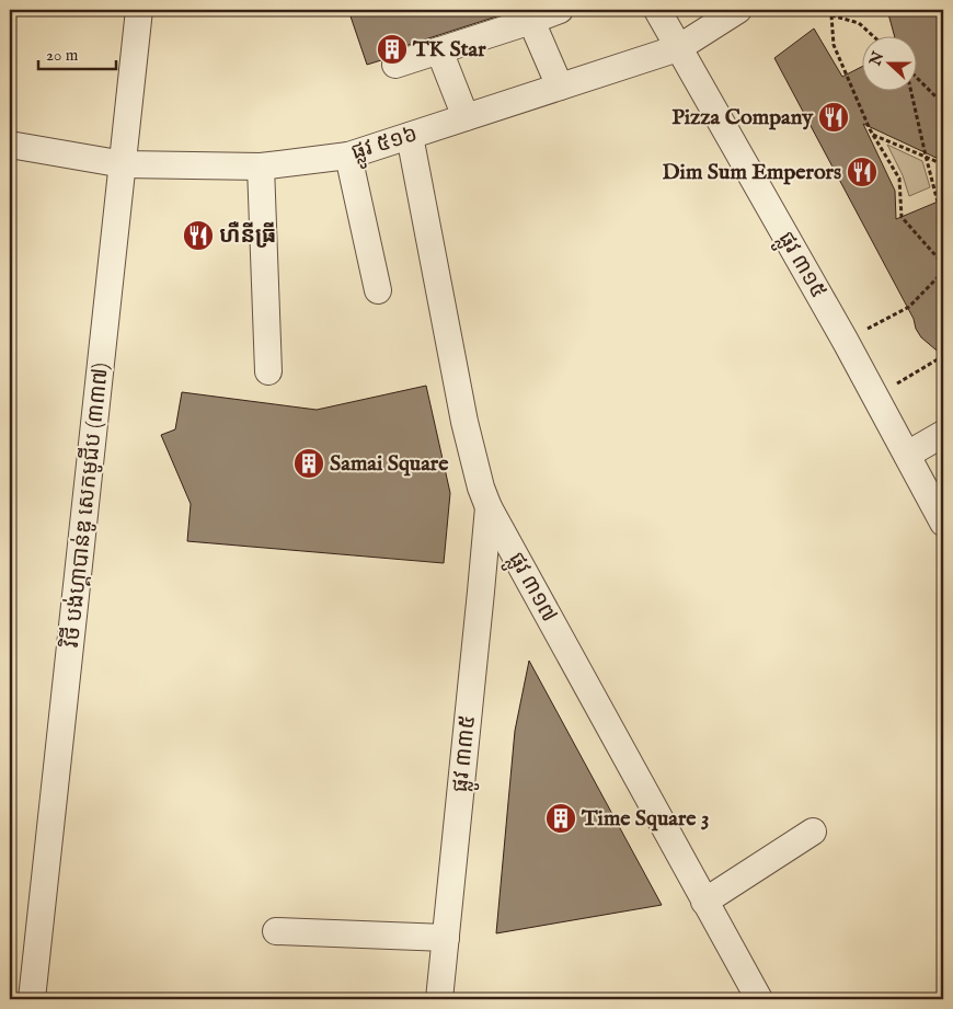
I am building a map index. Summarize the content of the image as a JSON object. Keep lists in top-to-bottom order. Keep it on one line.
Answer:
{"streets":{"street":["ផ្លូវ ៥១៦","ផ្លូវ ៣១៥","វិថី បង់ហ្គាបាន់ឌូ សេកមូជីប (៣៣៧)","ផ្លូវ ៣១៧","ផ្លូវ ៣៣៥"]},"crossings":[["ផ្លូវ ៥១៦","ផ្លូវ ៣១៥"],["ផ្លូវ ៥១៦","វិថី បង់ហ្គាបាន់ឌូ សេកមូជីប (៣៣៧)"],["ផ្លូវ ៥១៦","ផ្លូវ ៣១៧"],["ផ្លូវ ៣១៧","ផ្លូវ ៣៣៥"]],"places":{"building":["TK Star","Samai Square","Time Square 3"],"restaurant":["Pizza Company","Dim Sum Emperors","ហឺនីធ្រី"]},"scale_bar":"20 m","north":"left"}
